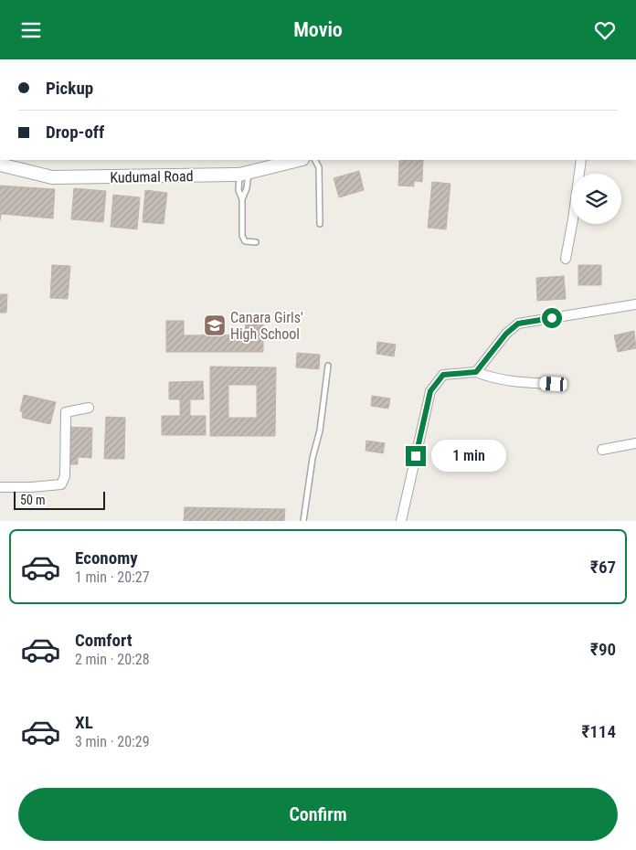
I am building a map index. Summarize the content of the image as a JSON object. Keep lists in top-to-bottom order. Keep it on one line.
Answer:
{"streets":{"street":["Kudumal Road"]},"places":{"school or university":["Canara Girls' High School"]},"scale_bar":"50 m","page":{"header":"Movio","banner":["Pickup","Drop-off"],"bubble":"1 min","scale":"50 m","list":[{"name":"Economy","note":"1 min · 20:27","value":"₹67"},{"name":"Comfort","note":"2 min · 20:28","value":"₹90"},{"name":"XL","note":"3 min · 20:29","value":"₹114"}],"buttons":"Confirm"}}
